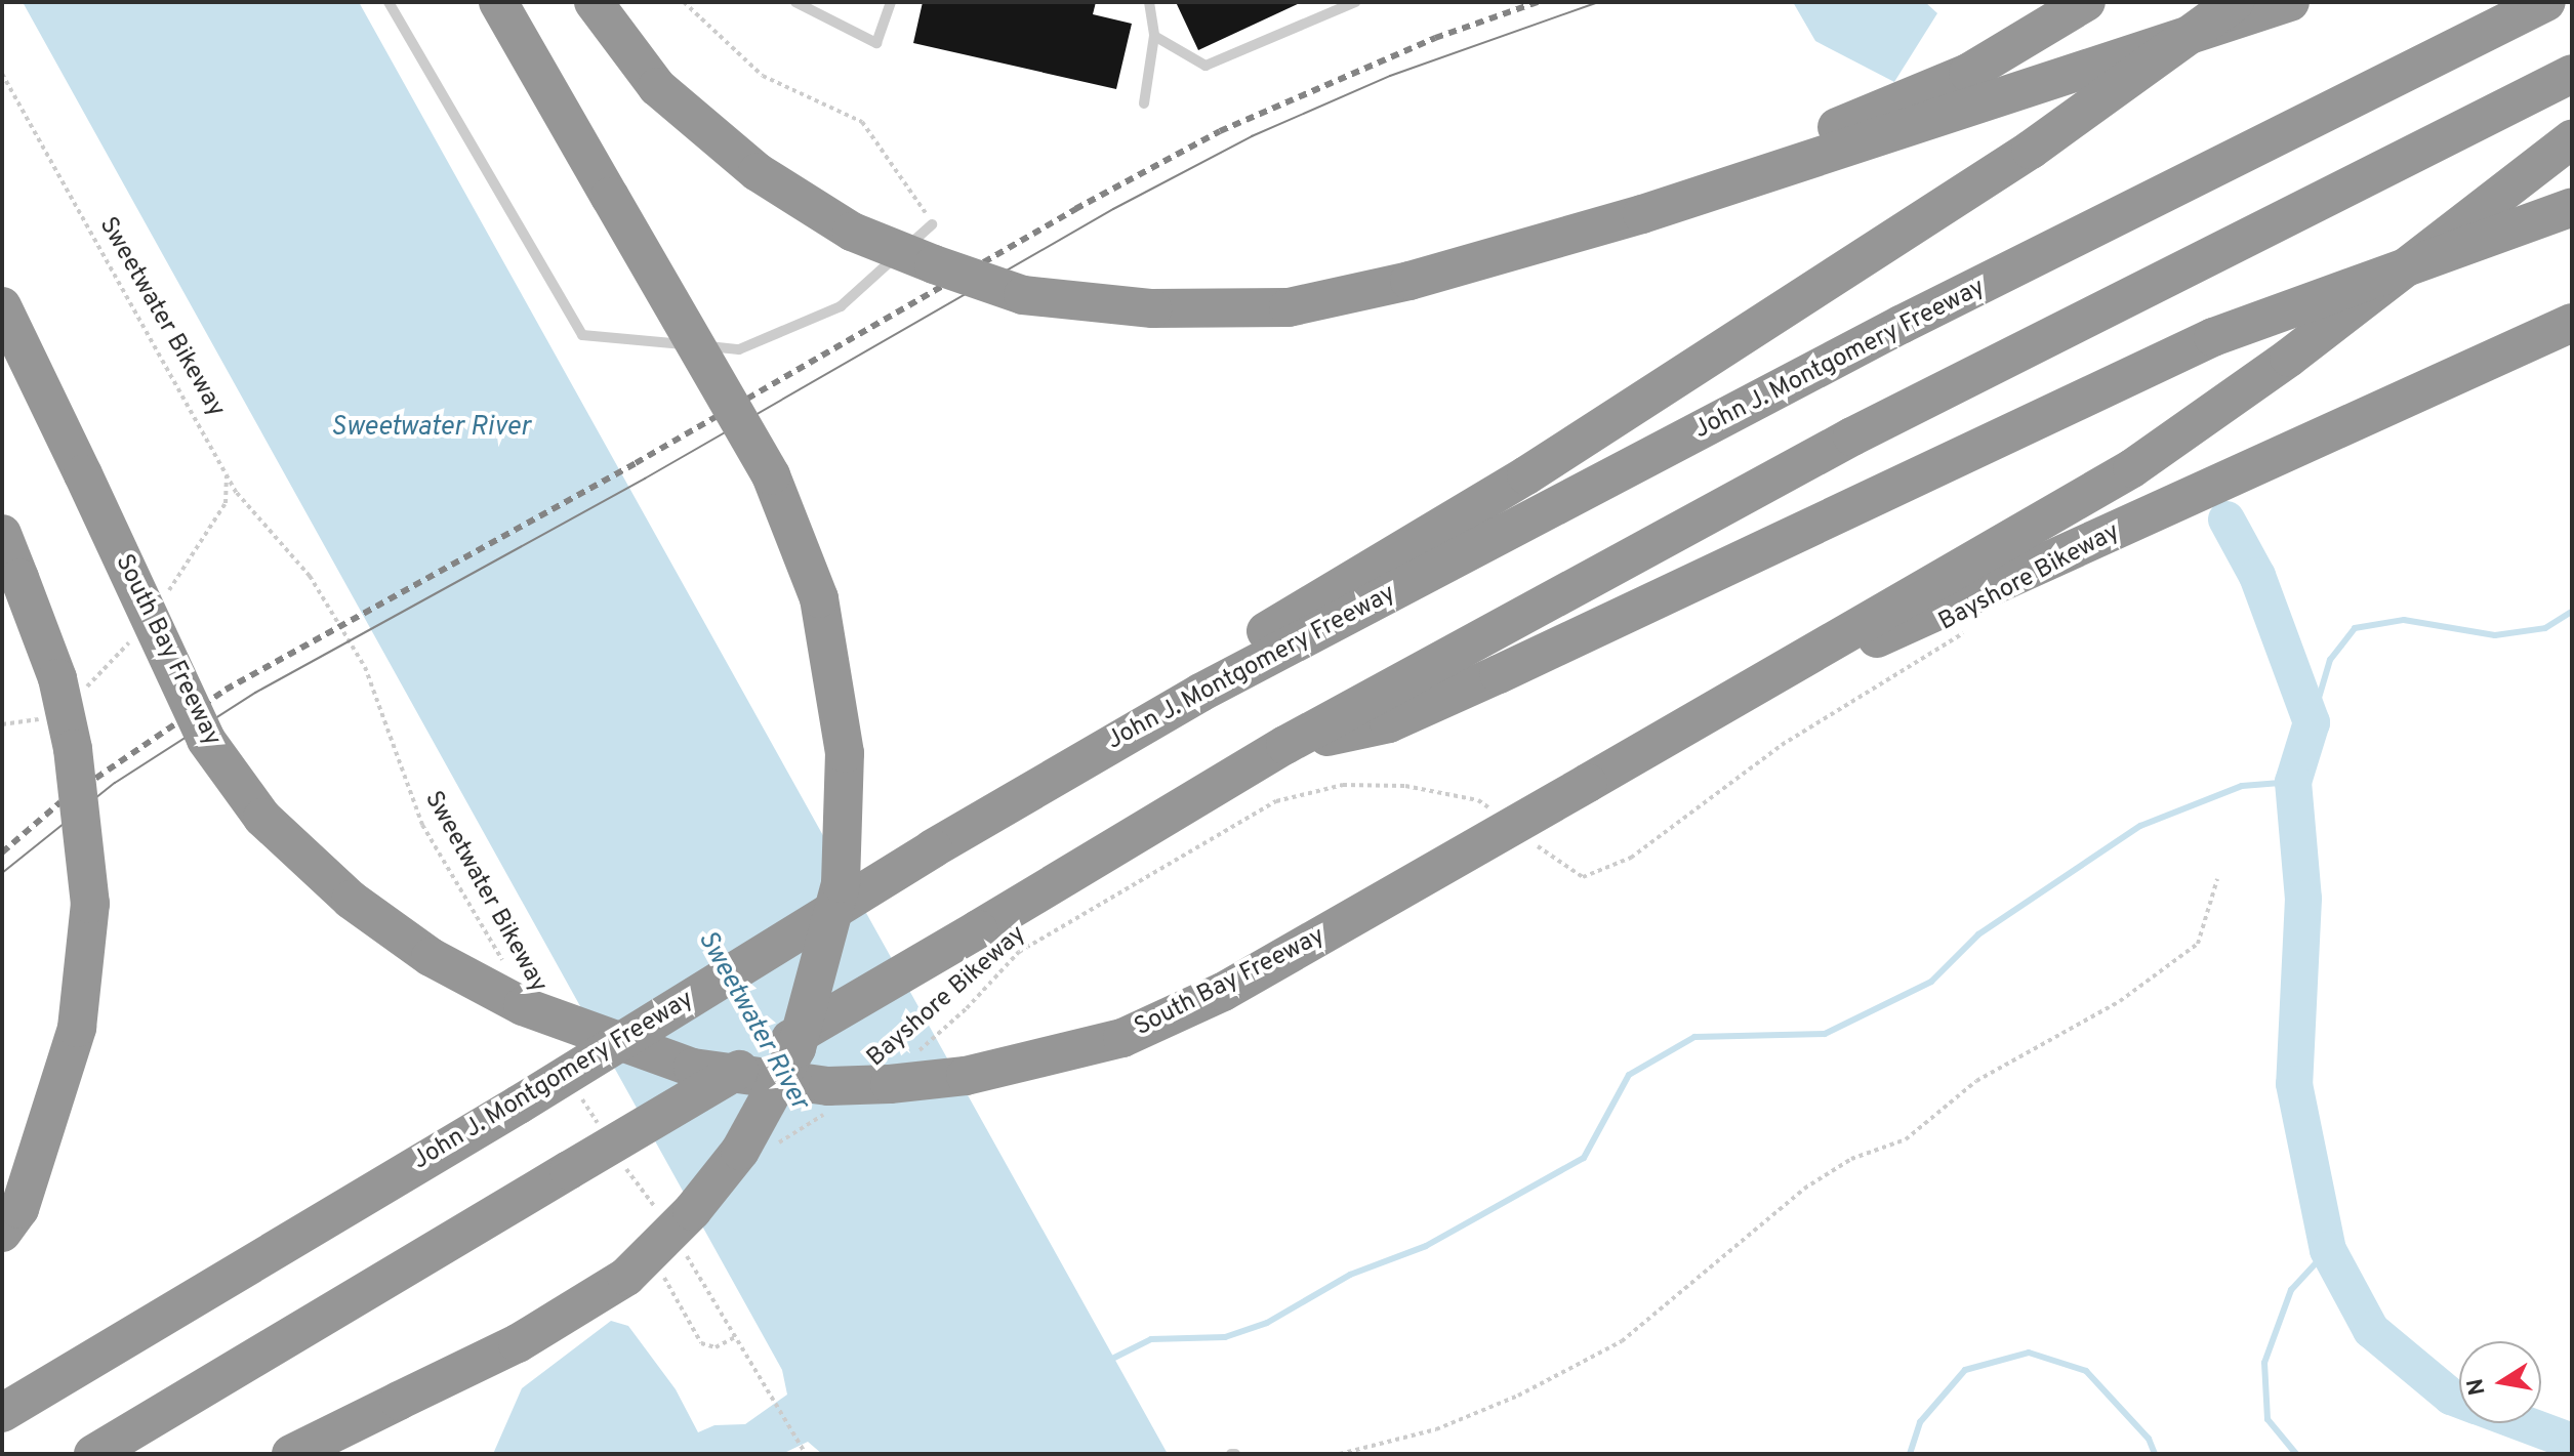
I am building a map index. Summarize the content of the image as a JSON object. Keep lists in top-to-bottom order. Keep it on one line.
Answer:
{"streets":{"highway":["John J. Montgomery Freeway","South Bay Freeway"],"path":["Sweetwater Bikeway","Bayshore Bikeway"]},"water":["Sweetwater River"],"north":"left"}
